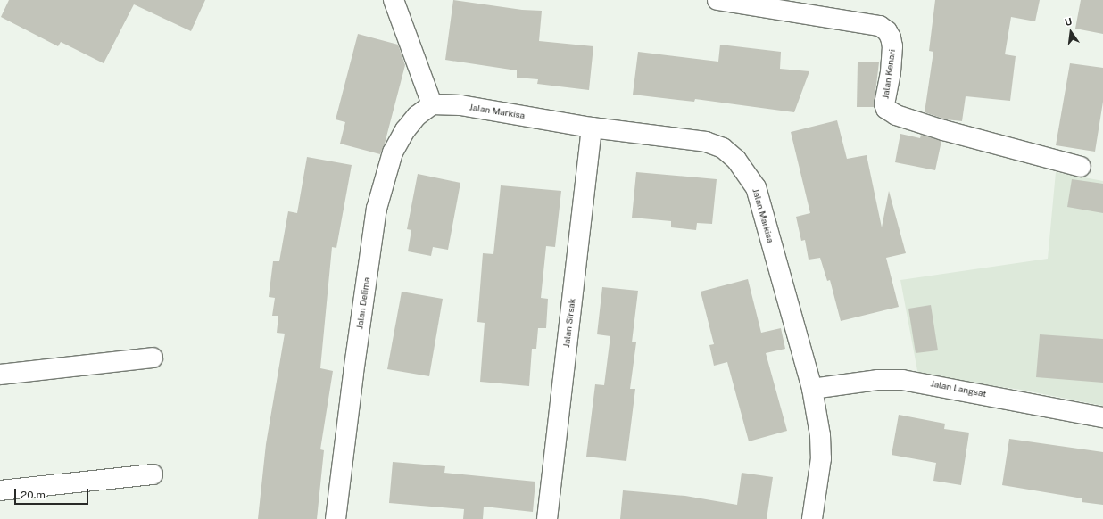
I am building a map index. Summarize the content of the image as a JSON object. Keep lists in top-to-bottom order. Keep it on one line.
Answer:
{"streets":{"street":["Jalan Kenari","Jalan Markisa","Jalan Delima","Jalan Sirsak","Jalan Langsat"]},"crossings":[["Jalan Markisa","Jalan Delima"],["Jalan Markisa","Jalan Sirsak"],["Jalan Markisa","Jalan Langsat"]],"scale_bar":"20 m","north":"top"}
